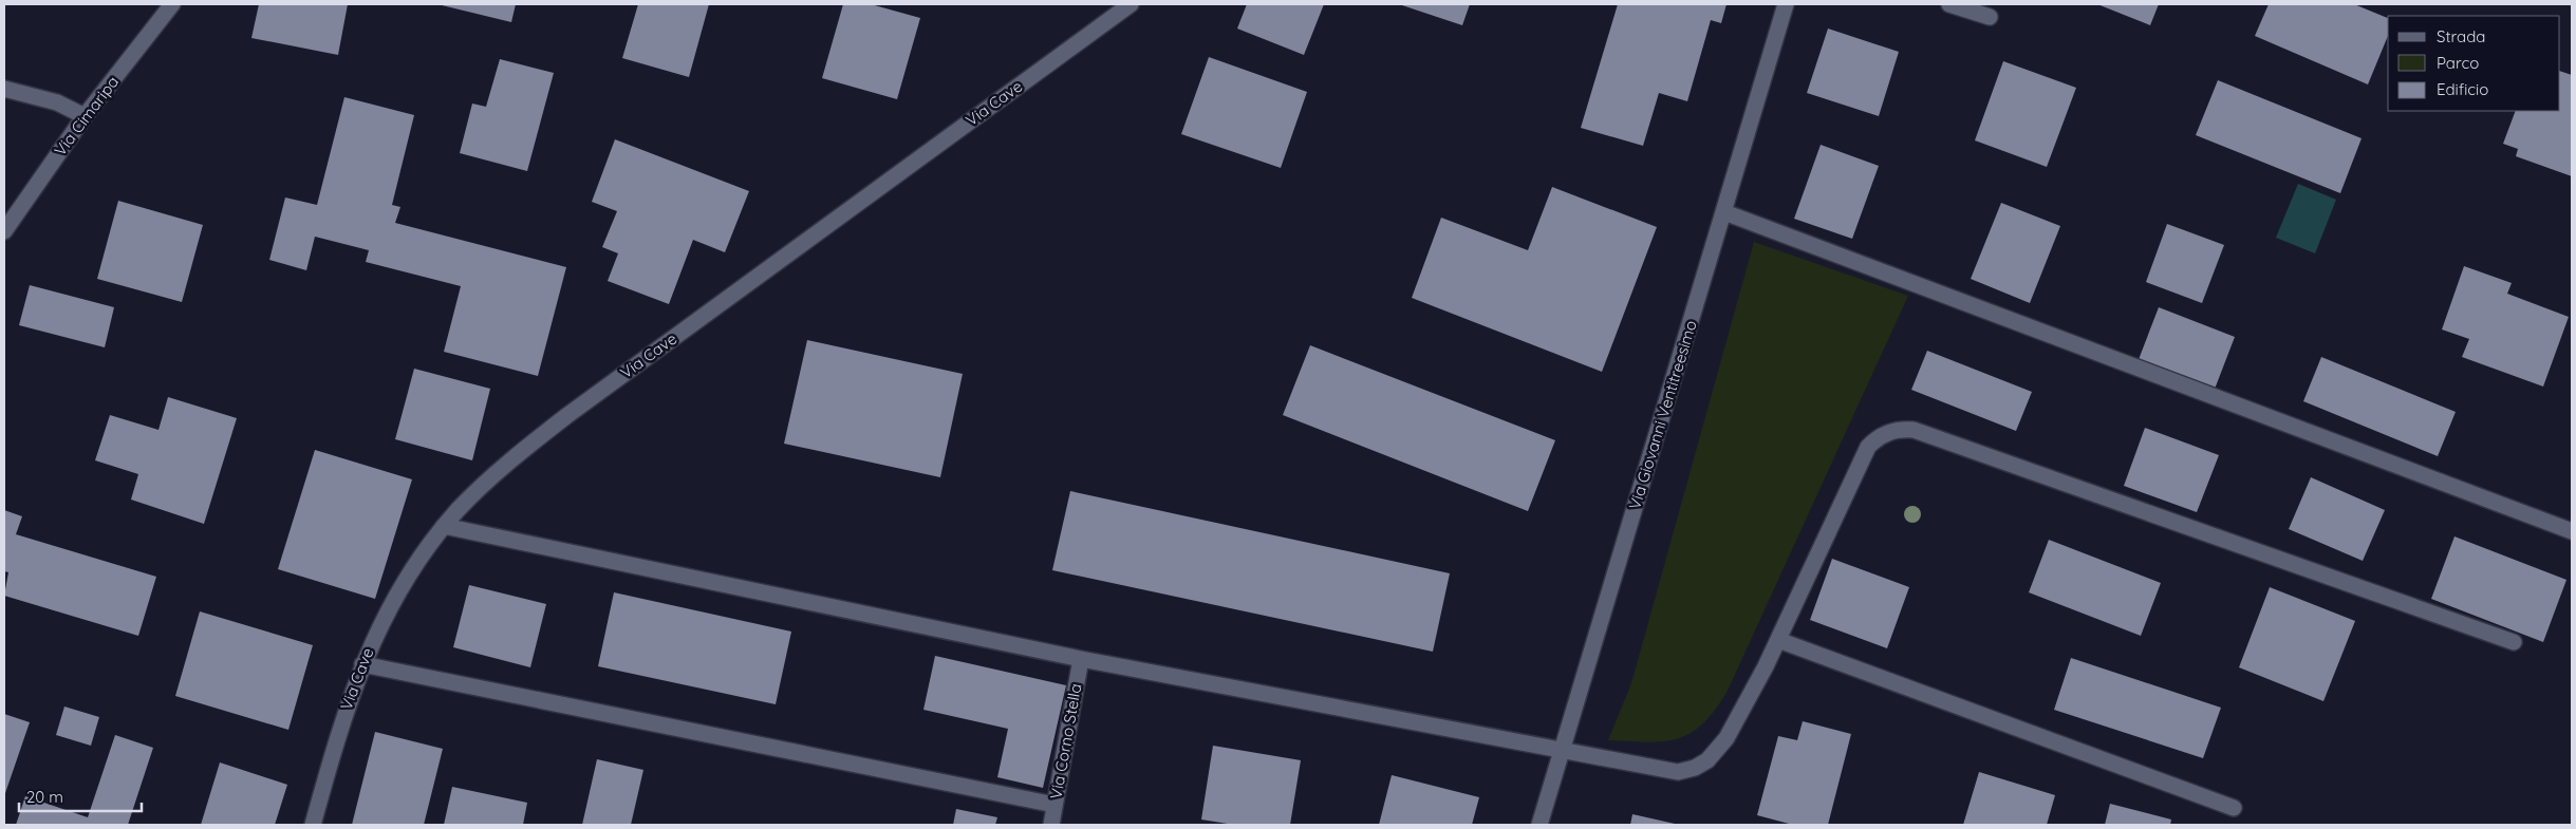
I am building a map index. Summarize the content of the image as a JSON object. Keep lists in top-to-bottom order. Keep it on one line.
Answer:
{"streets":{"street":["Via Cave","Via Cimaripa","Via Giovanni Ventitreesimo","Via Corno Stella"]},"legend":["Strada","Parco","Edificio"],"scale_bar":"20 m"}
